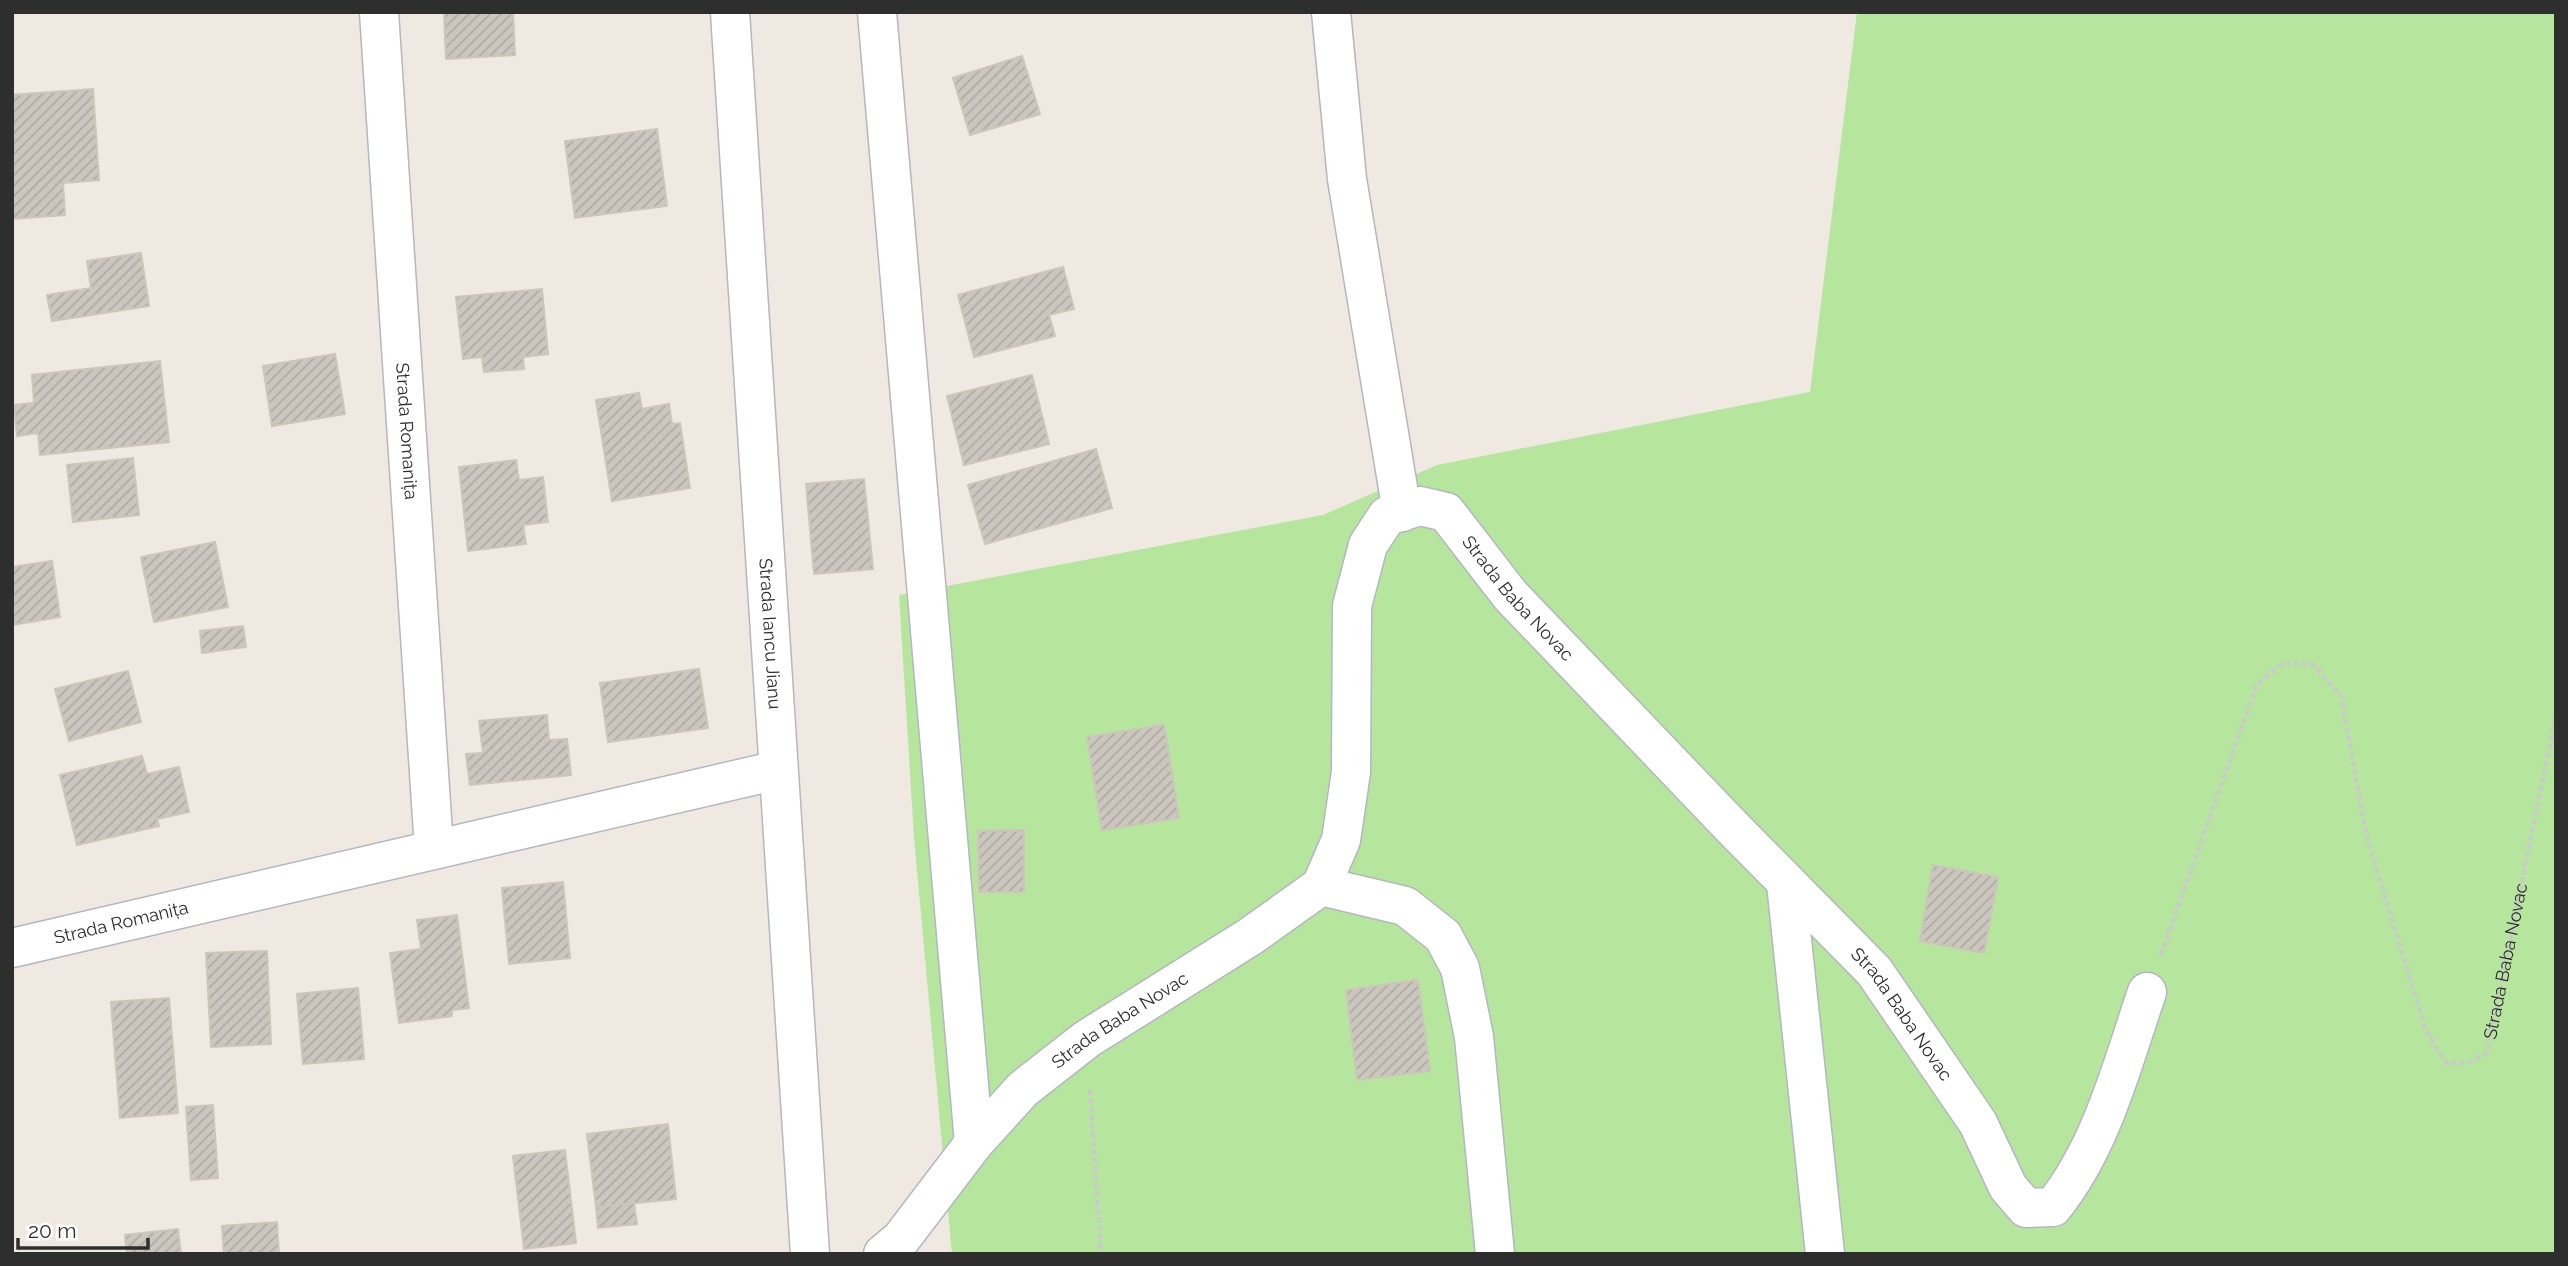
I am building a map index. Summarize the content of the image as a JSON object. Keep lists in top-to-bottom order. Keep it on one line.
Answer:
{"streets":{"street":["Strada Romanița","Strada Baba Novac","Strada Iancu Jianu"]},"crossings":[["Strada Romanița","Strada Iancu Jianu"]],"scale_bar":"20 m"}
